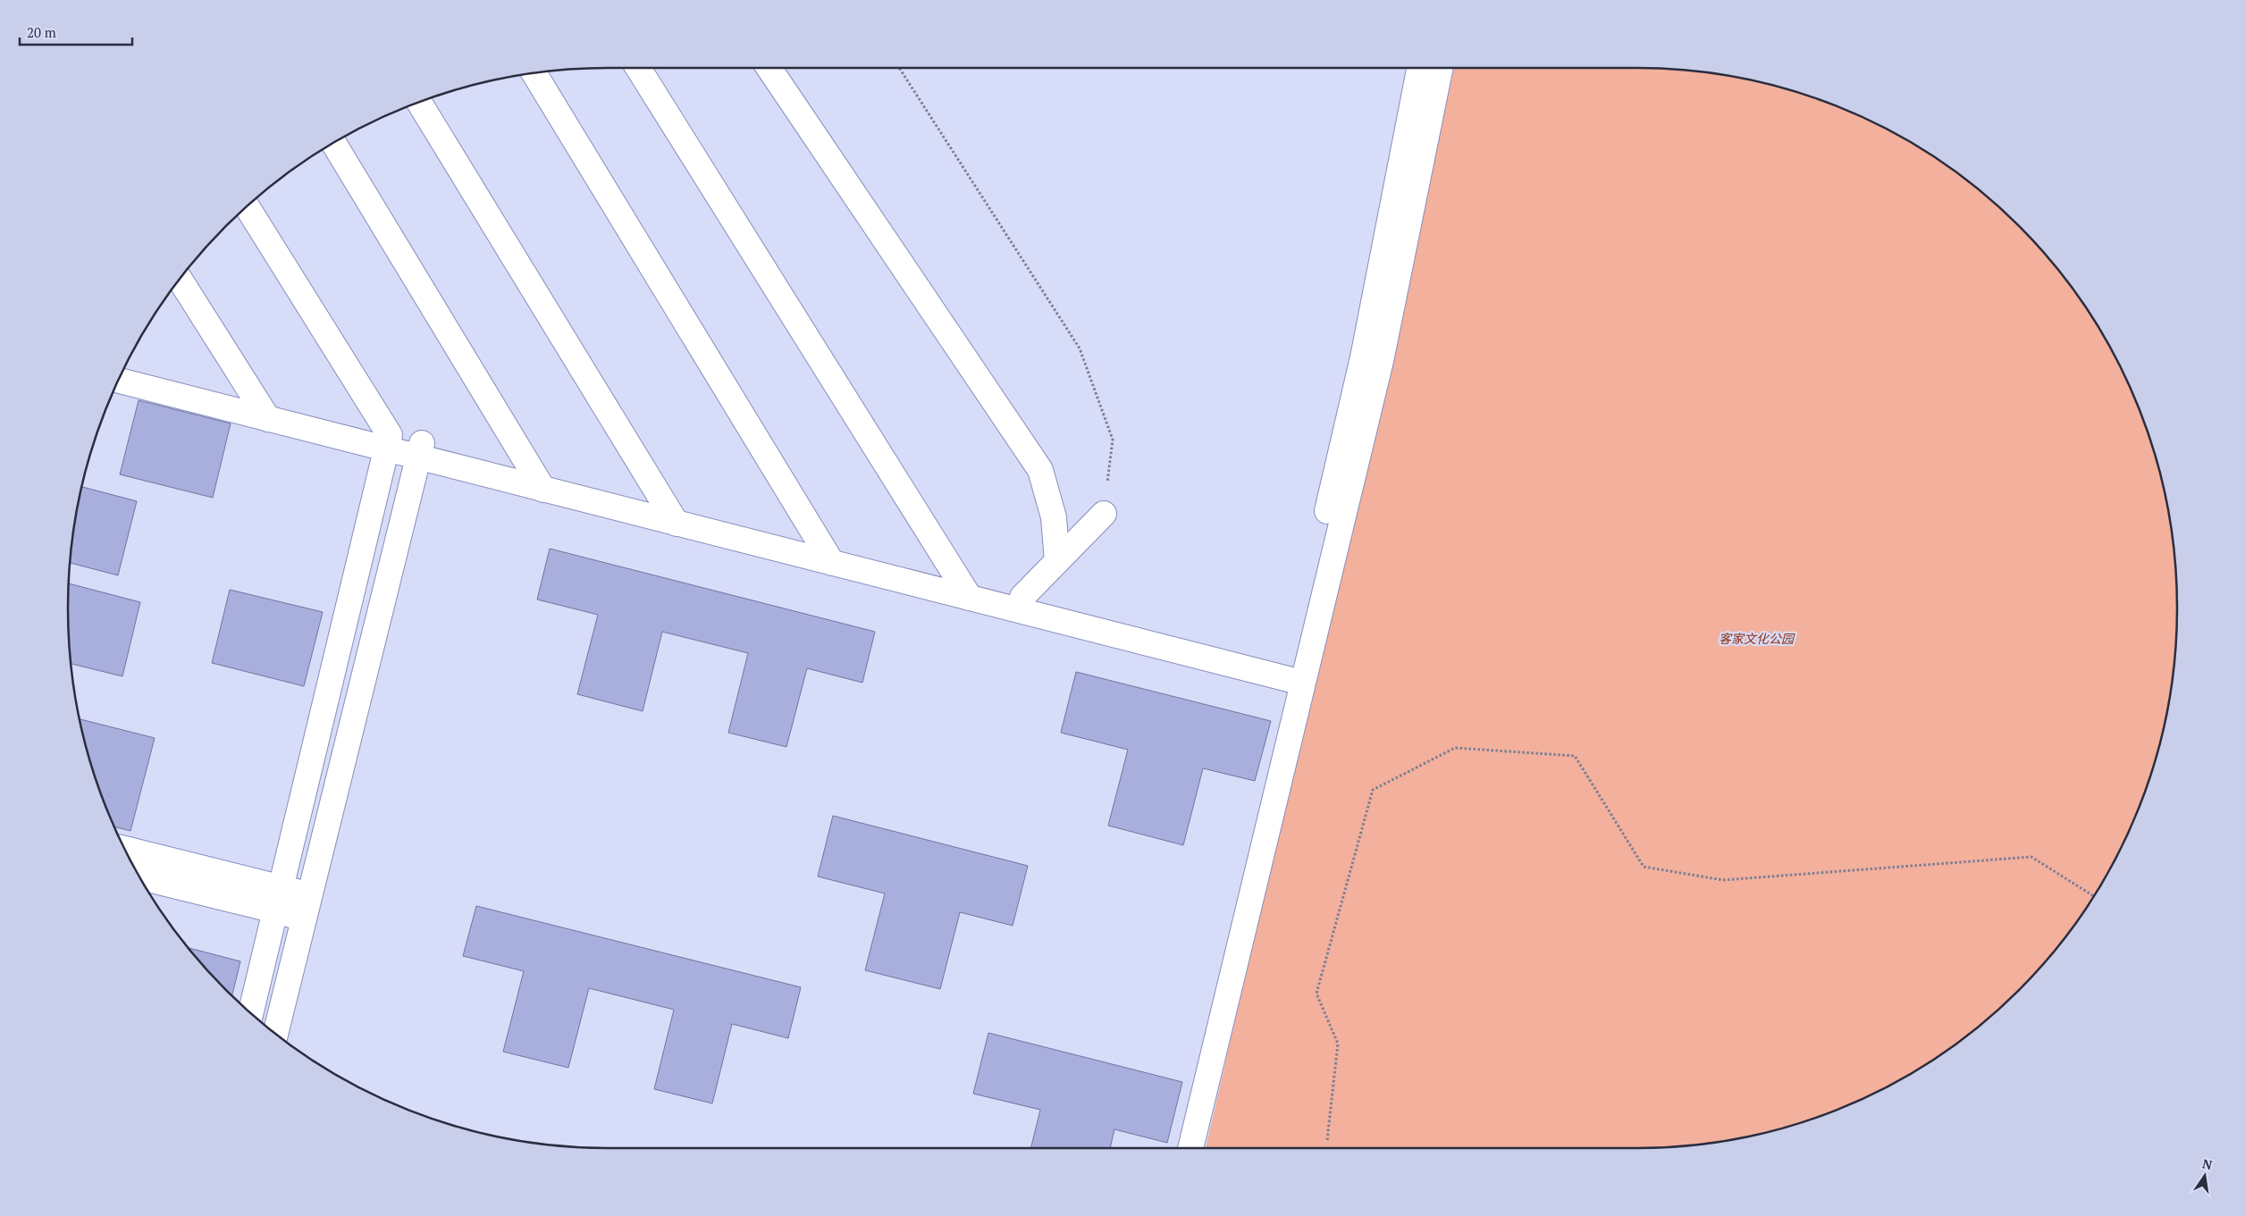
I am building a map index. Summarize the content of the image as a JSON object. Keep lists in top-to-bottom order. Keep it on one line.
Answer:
{"parks":["客家文化公园"],"scale_bar":"20 m","north":"top"}
